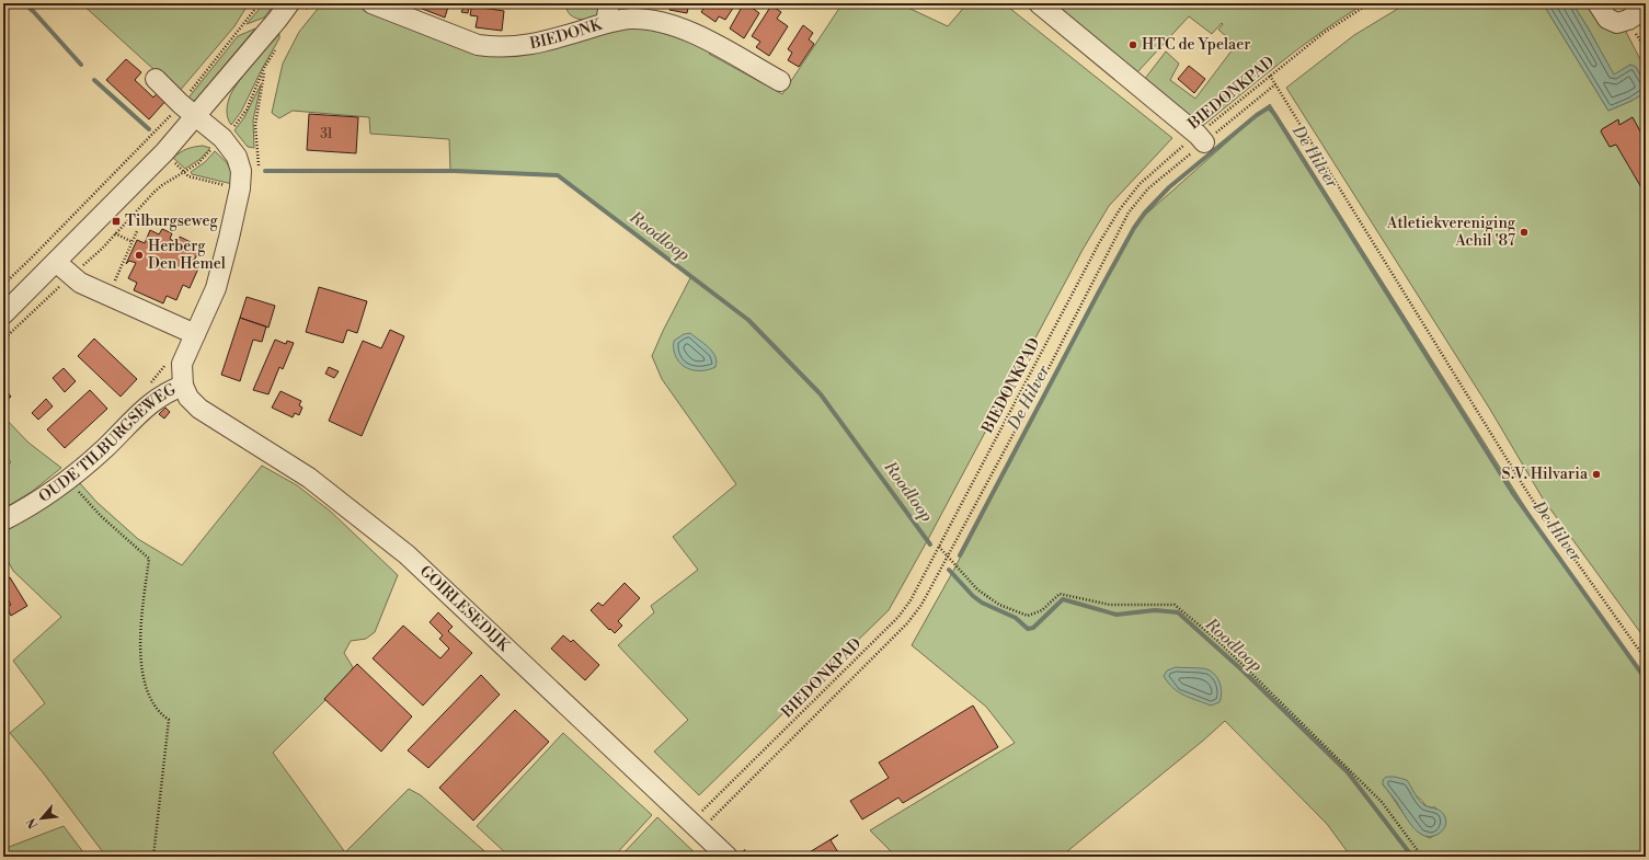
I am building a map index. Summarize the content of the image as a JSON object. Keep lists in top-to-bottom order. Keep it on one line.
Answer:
{"streets":{"street":["BIEDONK","OUDE TILBURGSEWEG","GOIRLESEDIJK"],"path":["BIEDONKPAD"]},"crossings":[["BIEDONKPAD","GOIRLESEDIJK"],["OUDE TILBURGSEWEG","GOIRLESEDIJK"]],"water":["De Hilver","Roodloop"],"places":{"other":["HTC de Ypelaer","Atletiekvereniging Achil '87","Herberg Den Hemel","S.V. Hilvaria"],"transit":["Tilburgseweg"]},"house_numbers":["31"],"north":"bottom left"}
